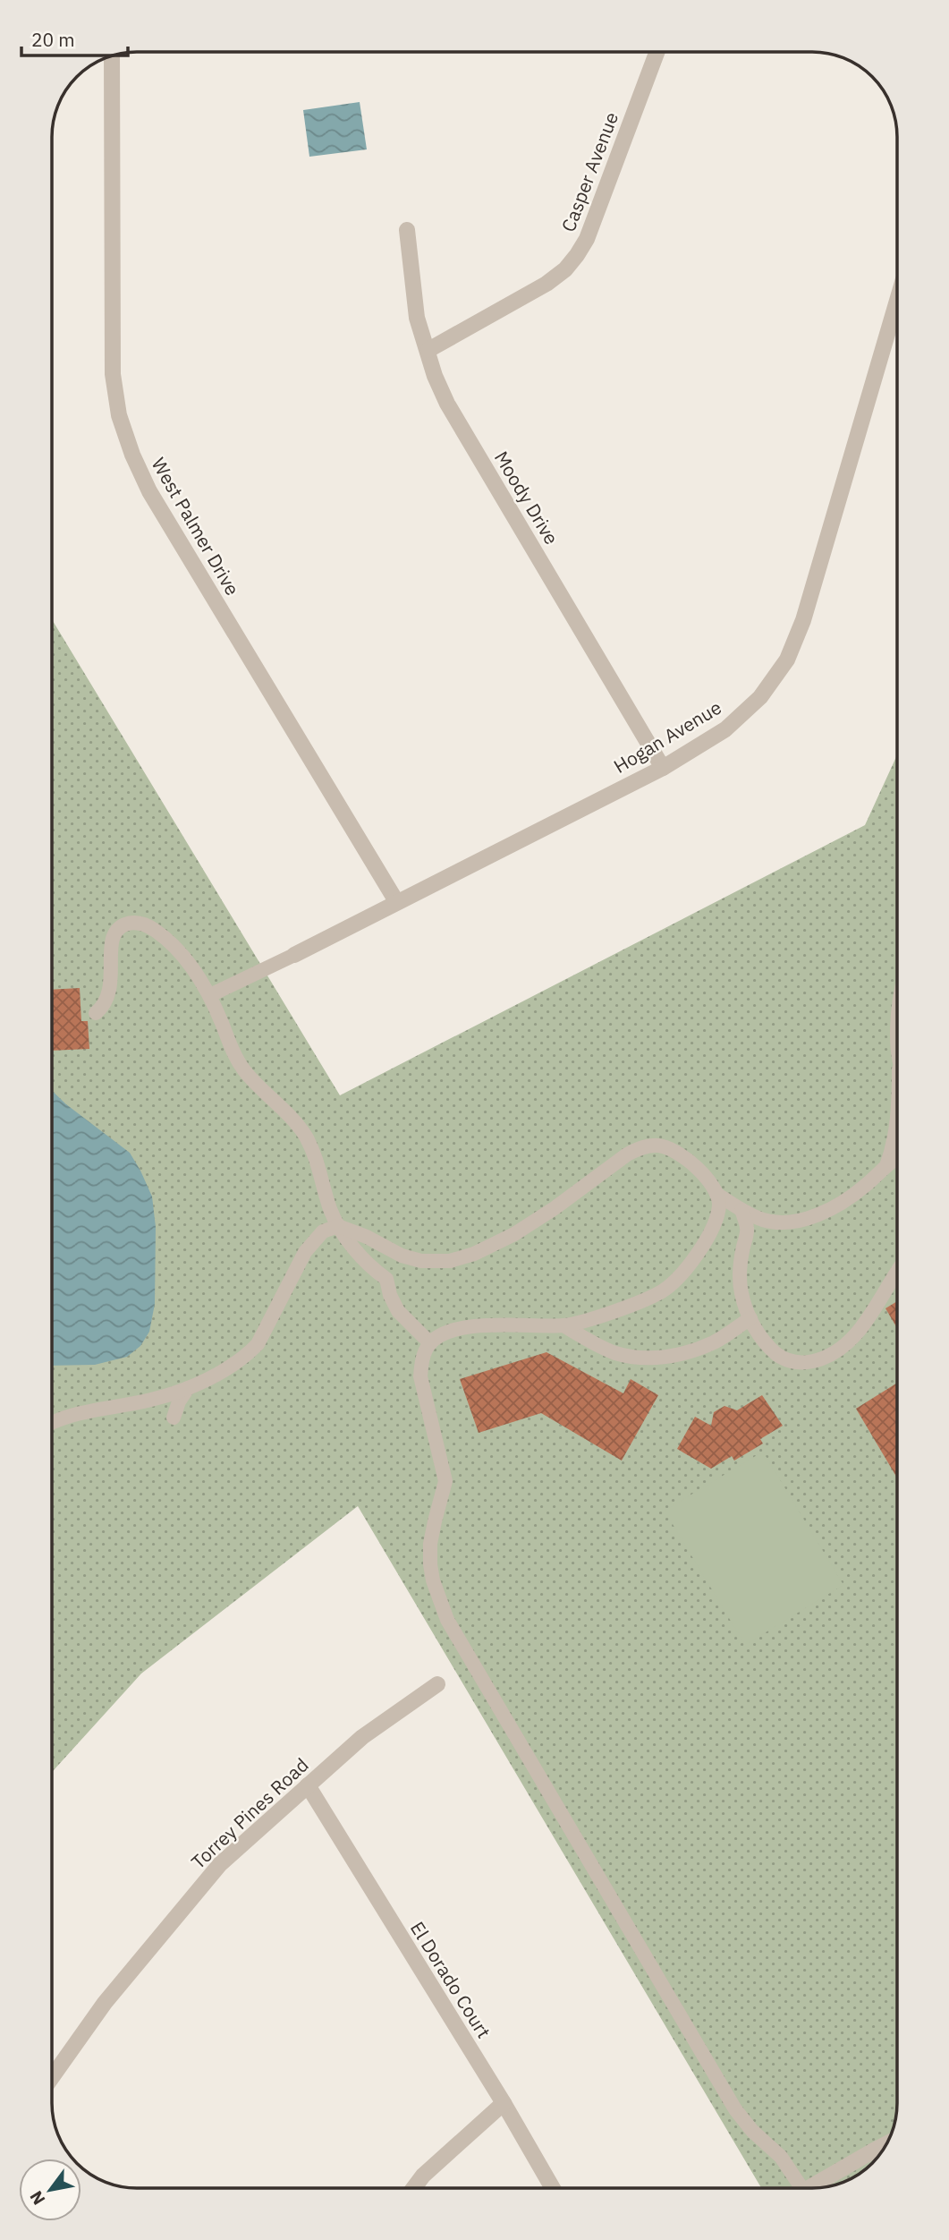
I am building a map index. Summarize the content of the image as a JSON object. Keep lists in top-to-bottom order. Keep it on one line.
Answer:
{"streets":{"street":["Casper Avenue","Moody Drive","West Palmer Drive","Hogan Avenue","Torrey Pines Road","El Dorado Court"]},"crossings":[["Casper Avenue","Moody Drive"],["Moody Drive","Hogan Avenue"],["West Palmer Drive","Hogan Avenue"],["Torrey Pines Road","El Dorado Court"]],"scale_bar":"20 m","north":"bottom left"}
